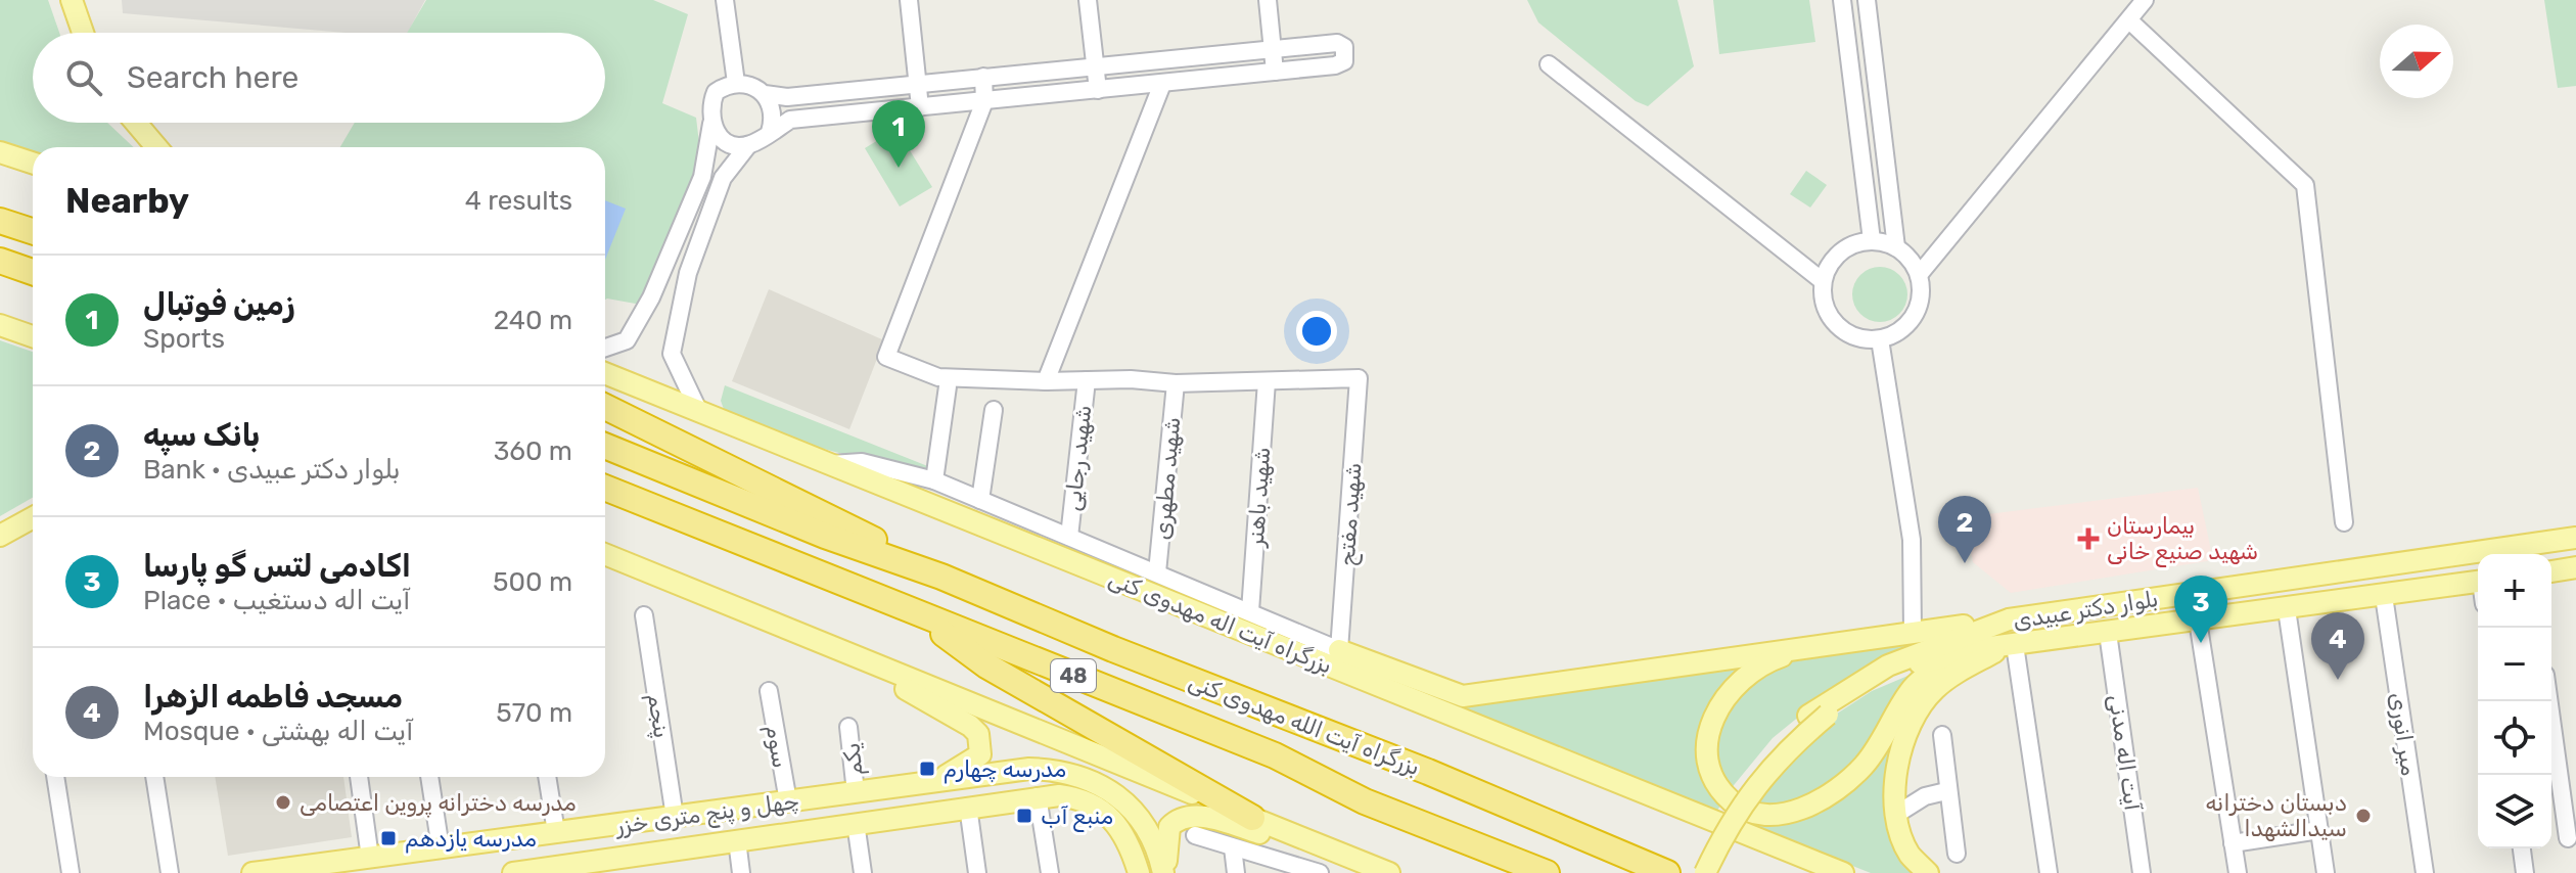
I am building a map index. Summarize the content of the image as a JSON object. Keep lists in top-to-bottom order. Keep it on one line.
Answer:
{"streets":{"highway":["48","بزرگراه آیت الله مهدوی کنی"],"main road":["بلوار دکتر عبیدی","بزرگراه آیت اله مهدوی کنی","چهل و پنج متری خزر"],"street":["شهید رجایی","شهید مطهری","شهید باهنر","شهید مفتح","پنجم","میر انوری","سوم","آیت اله مدنی","یکم"]},"crossings":[["شهید باهنر","شهید مفتح"],["بلوار دکتر عبیدی","میر انوری"],["بلوار دکتر عبیدی","آیت اله مدنی"],["48","بزرگراه آیت الله مهدوی کنی"],["پنجم","چهل و پنج متری خزر"],["سوم","چهل و پنج متری خزر"],["یکم","چهل و پنج متری خزر"]],"places":{"health":["بیمارستان شهید صنیع خانی"],"transit":["مدرسه چهارم","منبع آب","مدرسه یازدهم"],"other":["مدرسه دخترانه پروین اعتصامی","دبستان دخترانه سیدالشهدا"]},"north":"right","page":{"search":"Search here","pins":["1","2","3","4"],"heading":["Nearby","4 results"],"list":[{"mark":"1","name":"زمین فوتبال","note":"Sports","value":"240 m"},{"mark":"2","name":"بانک سپه","note":"Bank · بلوار دکتر عبیدی","value":"360 m"},{"mark":"3","name":"اکادمی لتس گو پارسا","note":"Place · آیت اله دستغیب","value":"500 m"},{"mark":"4","name":"مسجد فاطمه الزهرا","note":"Mosque · آیت اله بهشتی","value":"570 m"}],"map_buttons":["+","−"]}}
